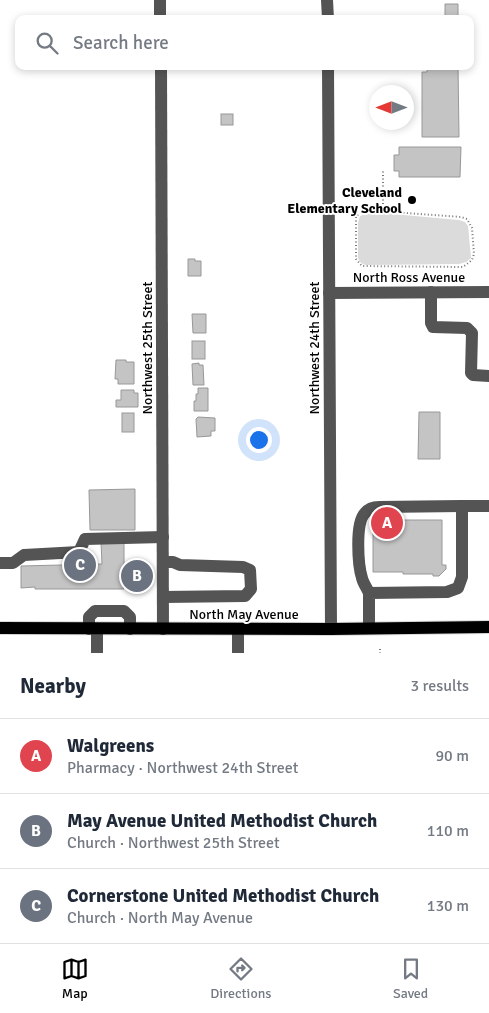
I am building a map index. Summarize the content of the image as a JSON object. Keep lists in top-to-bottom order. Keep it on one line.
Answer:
{"streets":{"main road":["North May Avenue"],"street":["North Ross Avenue","Northwest 25th Street","Northwest 24th Street"]},"crossings":[["North Ross Avenue","Northwest 24th Street"],["Northwest 25th Street","North May Avenue"],["Northwest 24th Street","North May Avenue"]],"places":["Cleveland Elementary School"],"north":"left","page":{"search":"Search here","pins":["A","C","B"],"heading":["Nearby","3 results"],"list":[{"mark":"A","name":"Walgreens","note":"Pharmacy · Northwest 24th Street","value":"90 m"},{"mark":"B","name":"May Avenue United Methodist Church","note":"Church · Northwest 25th Street","value":"110 m"},{"mark":"C","name":"Cornerstone United Methodist Church","note":"Church · North May Avenue","value":"130 m"}],"nav":["Map","Directions","Saved"]}}
